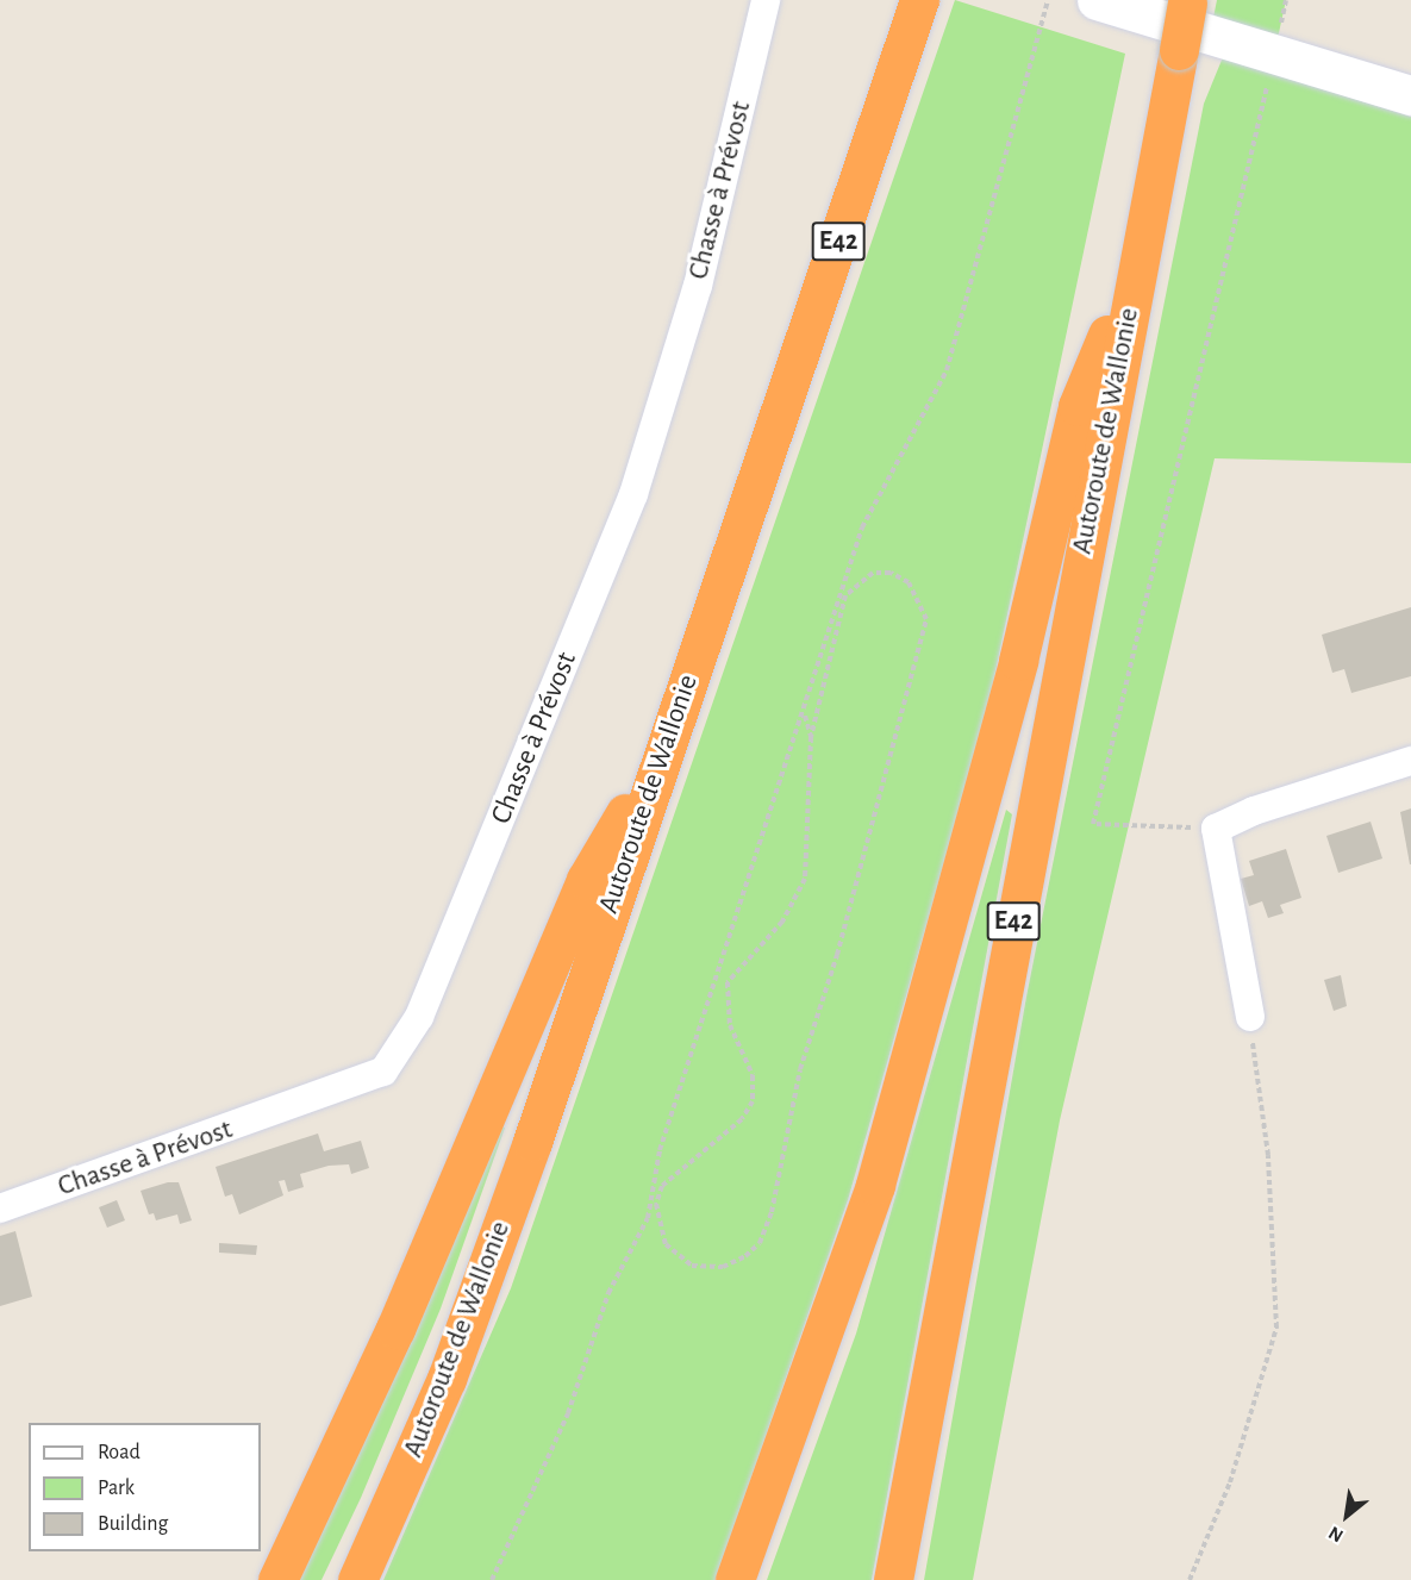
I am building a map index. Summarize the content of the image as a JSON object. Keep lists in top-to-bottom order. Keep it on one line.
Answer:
{"streets":{"highway":["E42","Autoroute de Wallonie"],"street":["Chasse à Prévost"]},"legend":["Road","Park","Building"],"north":"bottom left"}
